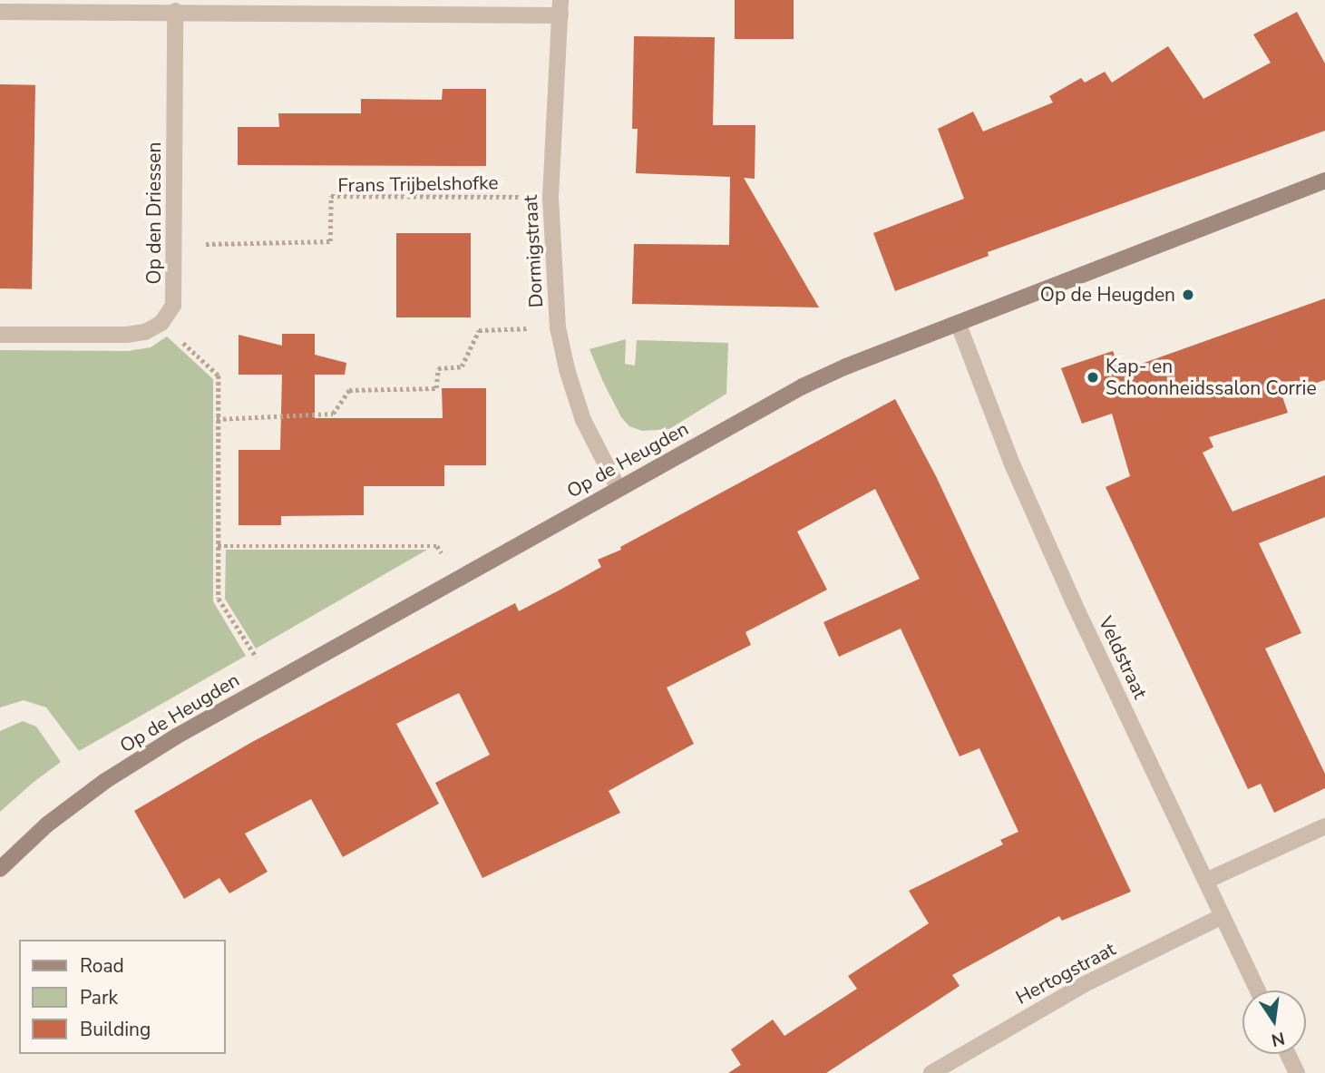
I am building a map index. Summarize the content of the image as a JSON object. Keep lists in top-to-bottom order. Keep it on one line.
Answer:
{"streets":{"street":["Op den Driessen","Dormigstraat","Op de Heugden","Veldstraat","Hertogstraat"],"path":["Frans Trijbelshofke"]},"crossings":[["Frans Trijbelshofke","Op den Driessen"],["Frans Trijbelshofke","Dormigstraat"],["Dormigstraat","Op de Heugden"],["Op de Heugden","Veldstraat"],["Veldstraat","Hertogstraat"]],"places":["Op de Heugden","Kap- en Schoonheidssalon Corrie"],"legend":["Road","Park","Building"],"north":"bottom"}
